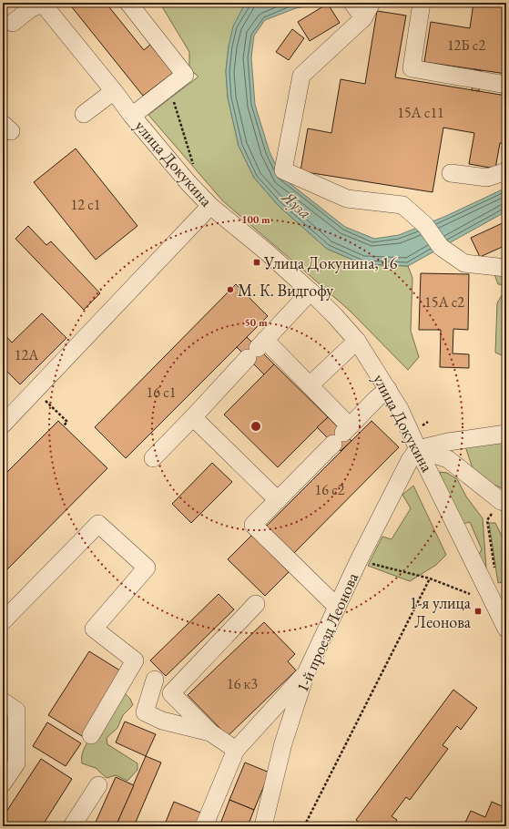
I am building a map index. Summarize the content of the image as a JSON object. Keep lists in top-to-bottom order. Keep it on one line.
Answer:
{"streets":{"street":["улица Докукина","1-й проезд Леонова"]},"crossings":[["улица Докукина","1-й проезд Леонова"]],"water":["Яуза"],"places":{"transit":["Улица Докунина, 16","1-я улица Леонова"],"other":["М. К. Видгофу"]},"house_numbers":["12Б с2","15А с11","12 с1","15А с2","12А","16 с1","16 с2","16 к3"],"rings":["100 m","50 m"]}
